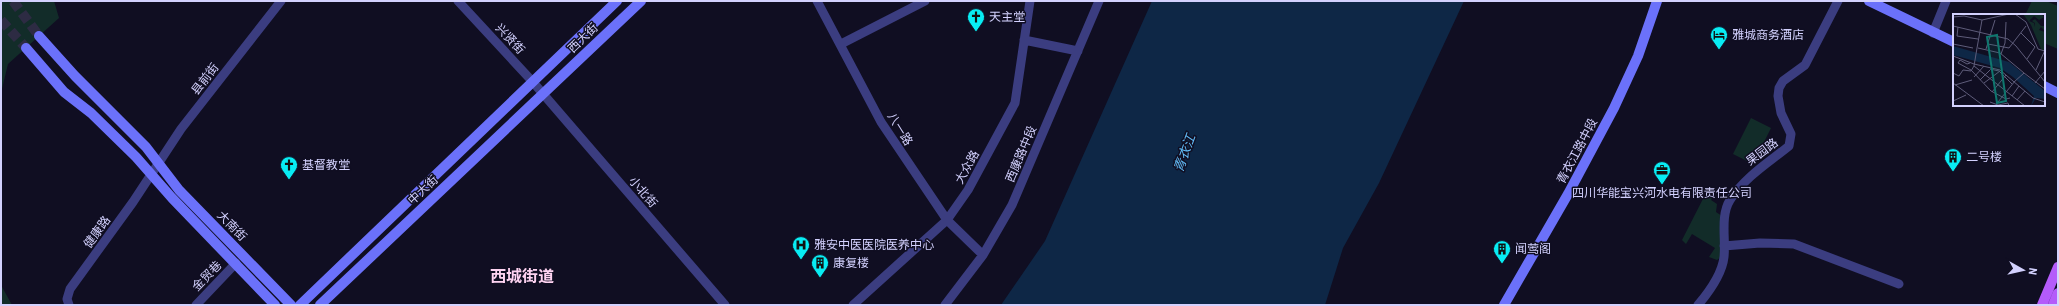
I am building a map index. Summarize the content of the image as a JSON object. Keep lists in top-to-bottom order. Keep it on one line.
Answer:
{"streets":{"main road":["西大街","青衣江路中段","中大街","大南街"],"street":["兴贤街","县前街","八一路","果园路","西康路中段","大众路","小北街","健康路","金贸巷"]},"crossings":[["西大街","兴贤街"],["西大街","中大街"],["西大街","小北街"],["兴贤街","中大街"],["兴贤街","小北街"],["县前街","大南街"],["县前街","健康路"],["八一路","西康路中段"],["八一路","大众路"],["中大街","小北街"],["大南街","健康路"],["大南街","金贸巷"]],"districts":["西城街道"],"water":["青衣江"],"places":{"church":["天主堂","基督教堂"],"hotel":["雅城商务酒店"],"building":["二号楼","闻莺阁","康复楼"],"office":["四川华能宝兴河水电有限责任公司"],"hospital":["雅安中医医院医养中心"]},"north":"right"}
